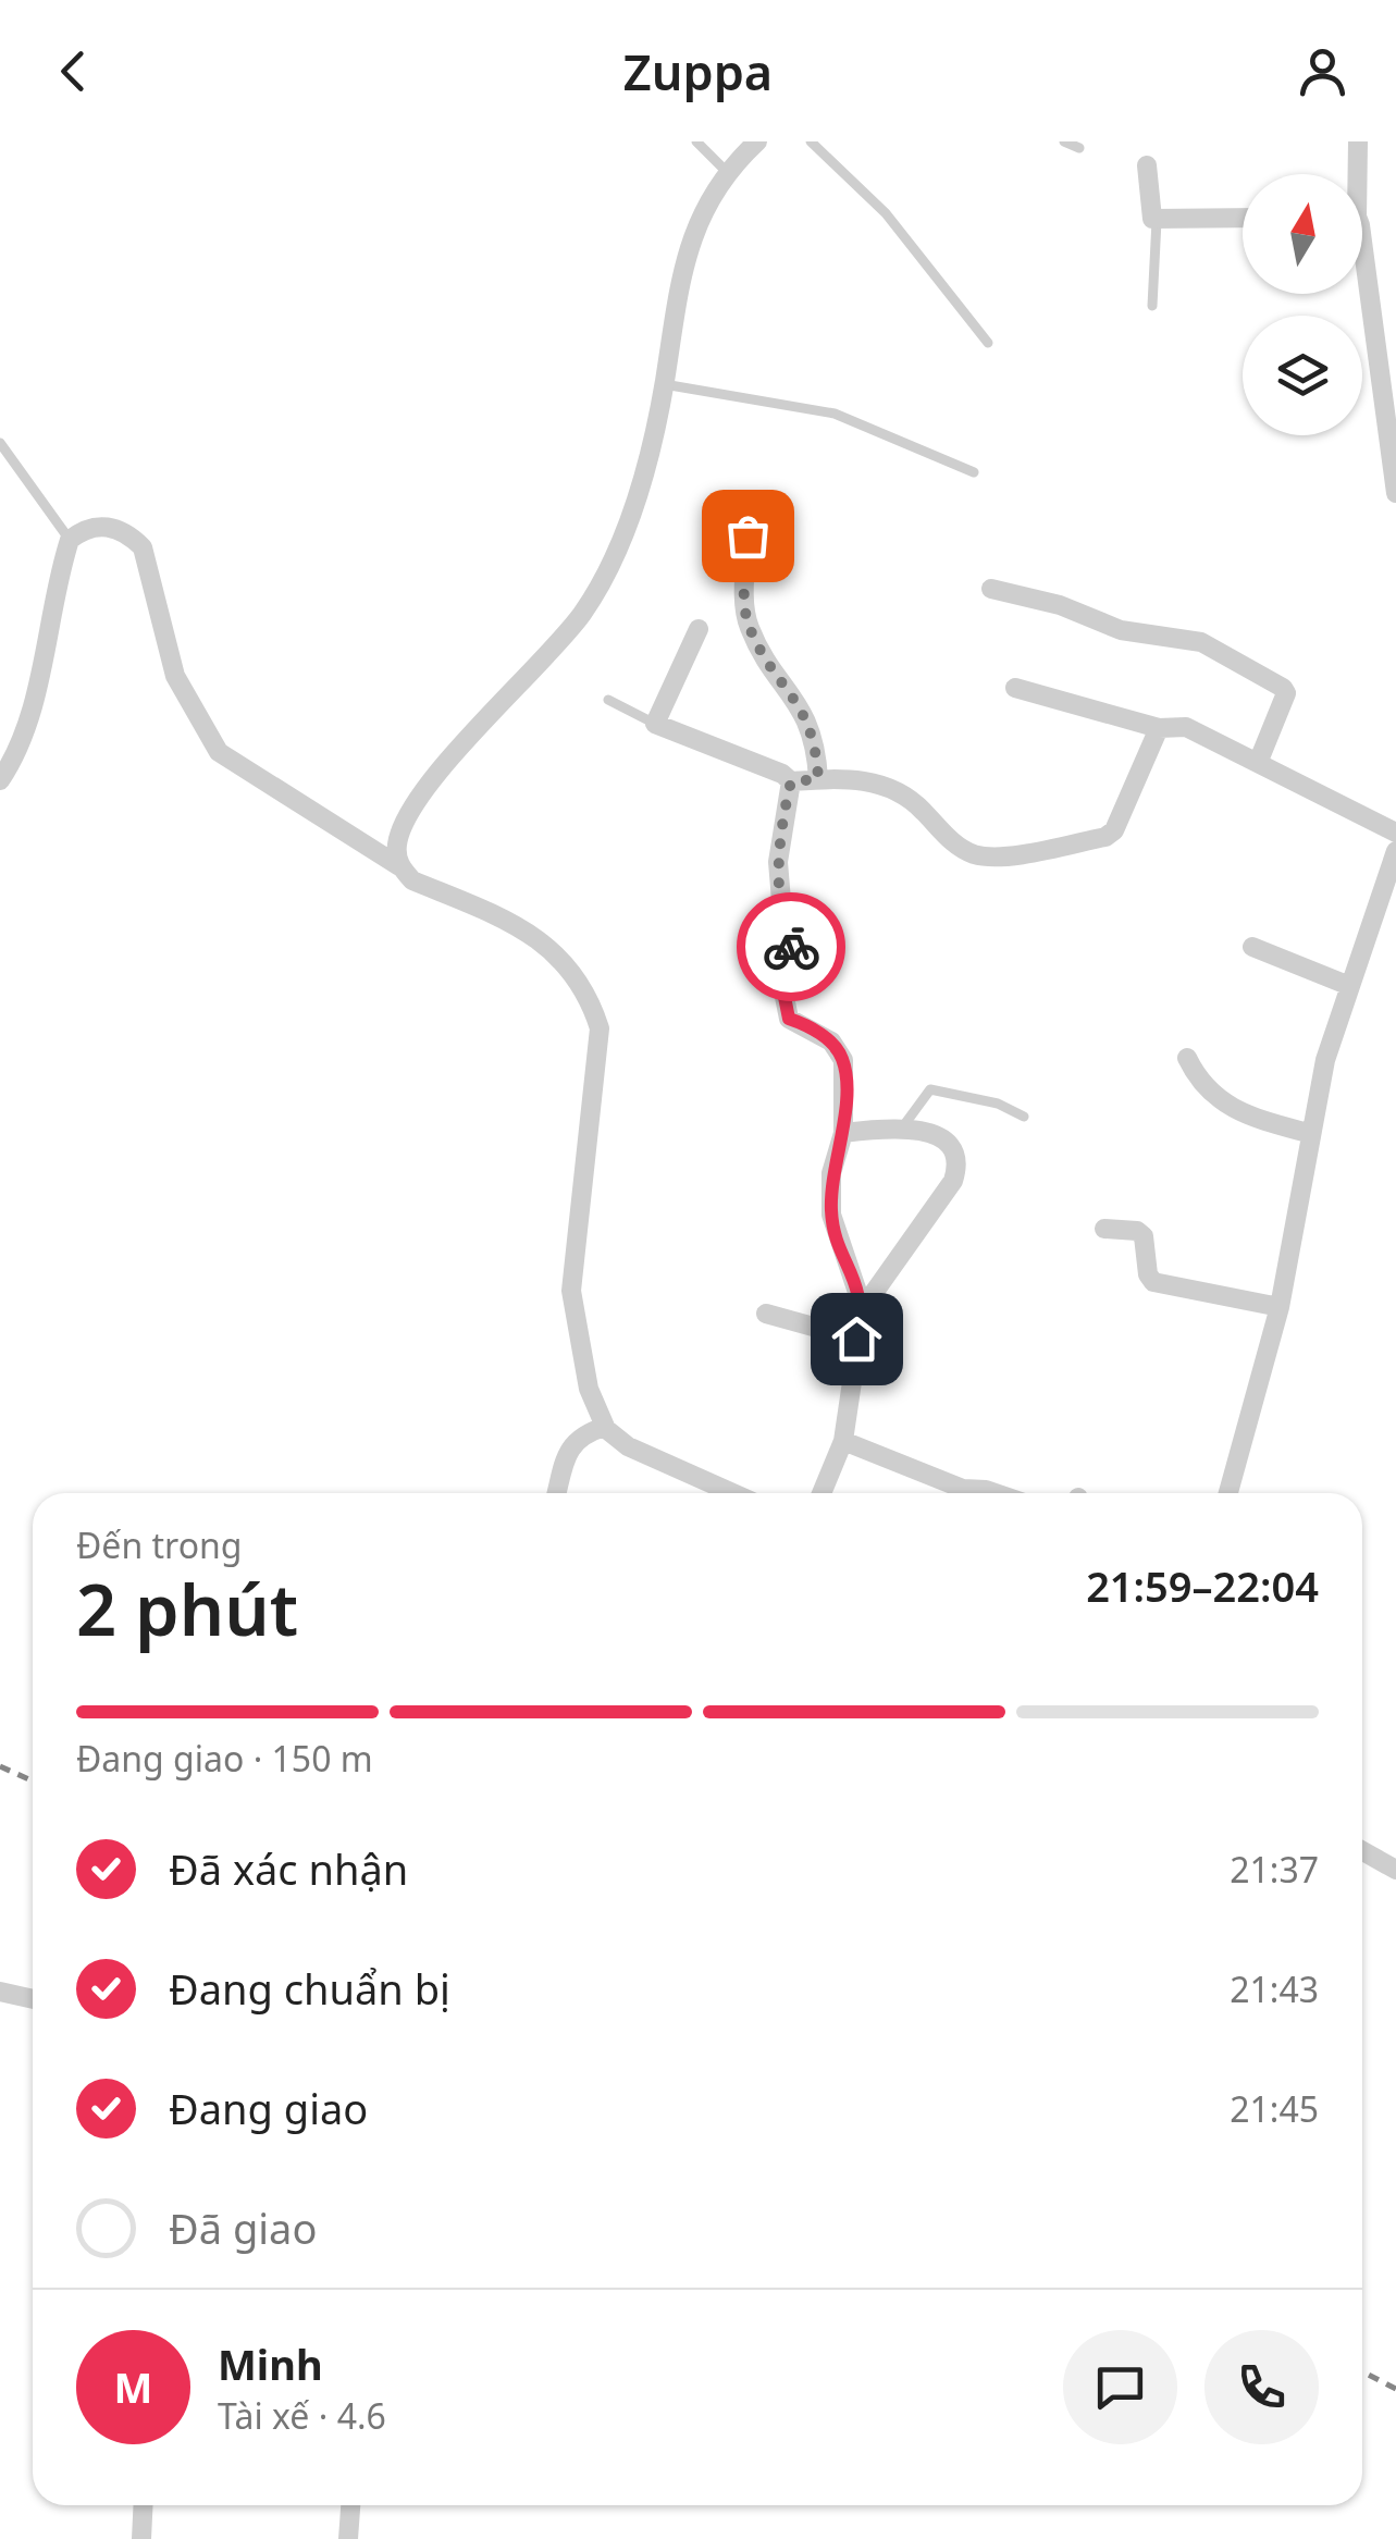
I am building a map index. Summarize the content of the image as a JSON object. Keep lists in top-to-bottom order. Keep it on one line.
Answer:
{"north":"top","page":{"header":"Zuppa","heading":["2 phút","Đến trong","21:59–22:04"],"panel":["Minh","Tài xế · 4.6"],"bar":"Đang giao · 150 m","list":[["Đã xác nhận","21:37"],["Đang chuẩn bị","21:43"],["Đang giao","21:45"],"Đã giao"],"round":"M"}}
